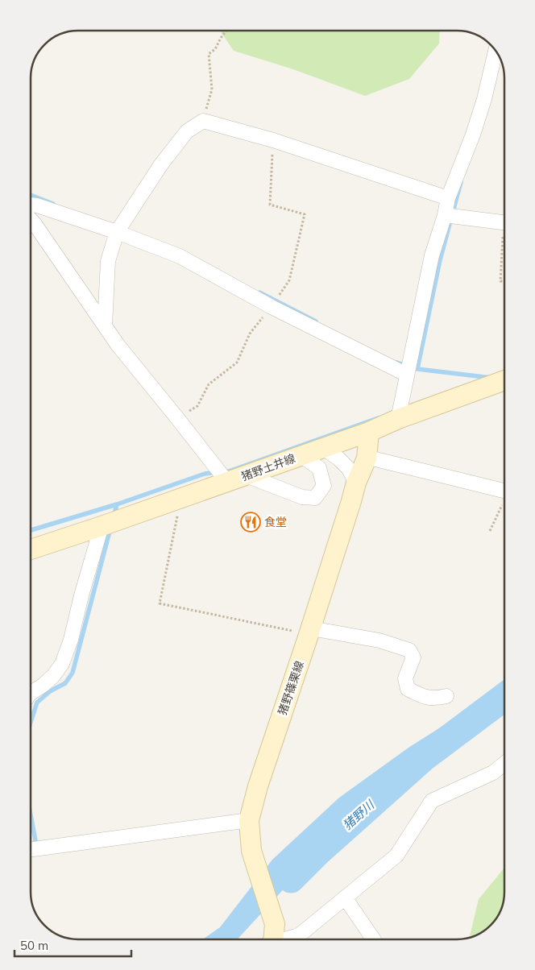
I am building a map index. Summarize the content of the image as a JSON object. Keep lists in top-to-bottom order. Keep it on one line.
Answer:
{"streets":{"main road":["猪野土井線","猪野篠栗線"]},"crossings":[["猪野土井線","猪野篠栗線"]],"water":["猪野川"],"places":{"restaurant":["食堂"]},"scale_bar":"50 m"}
